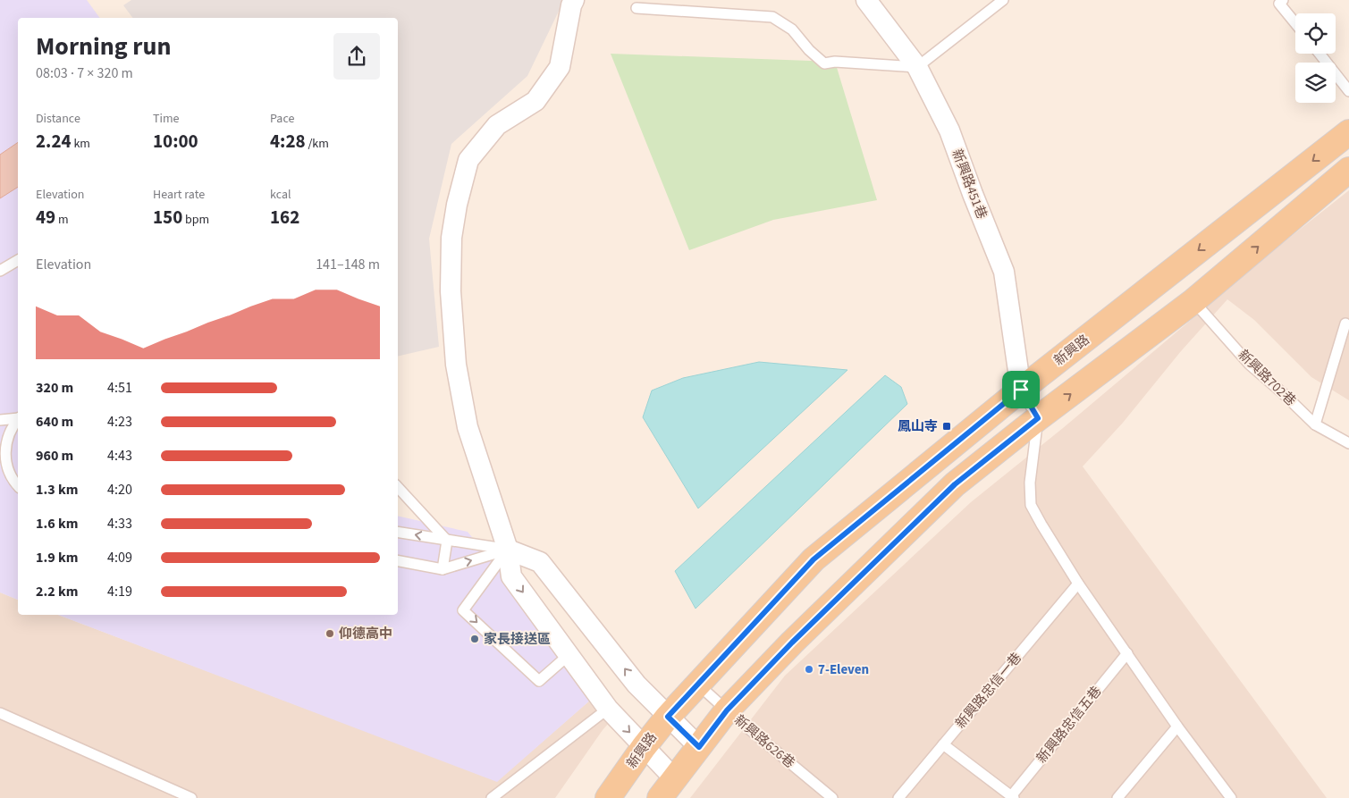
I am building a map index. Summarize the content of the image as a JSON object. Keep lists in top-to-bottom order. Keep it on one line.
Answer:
{"streets":{"main road":["新興路"],"street":["新興路451巷"],"lane":["新興路702巷","新興路忠信一巷","新興路忠信五巷","新興路626巷"]},"crossings":[["新興路451巷","新興路"],["新興路","新興路626巷"]],"places":{"transit":["鳳山寺"],"other":["仰德高中","家長接送區","7-Eleven"]},"page":{"heading":["Morning run","08:03 · 7 × 320 m"],"stats":[["Distance","2.24 km"],["Time","10:00"],["Pace","4:28 /km"],["Elevation","49 m"],["Heart rate","150 bpm"],["kcal","162"]],"chart":["Elevation","141–148 m"],"list":[{"name":"320 m","note":"4:51"},{"name":"640 m","note":"4:23"},{"name":"960 m","note":"4:43"},{"name":"1.3 km","note":"4:20"},{"name":"1.6 km","note":"4:33"},{"name":"1.9 km","note":"4:09"},{"name":"2.2 km","note":"4:19"}]}}
